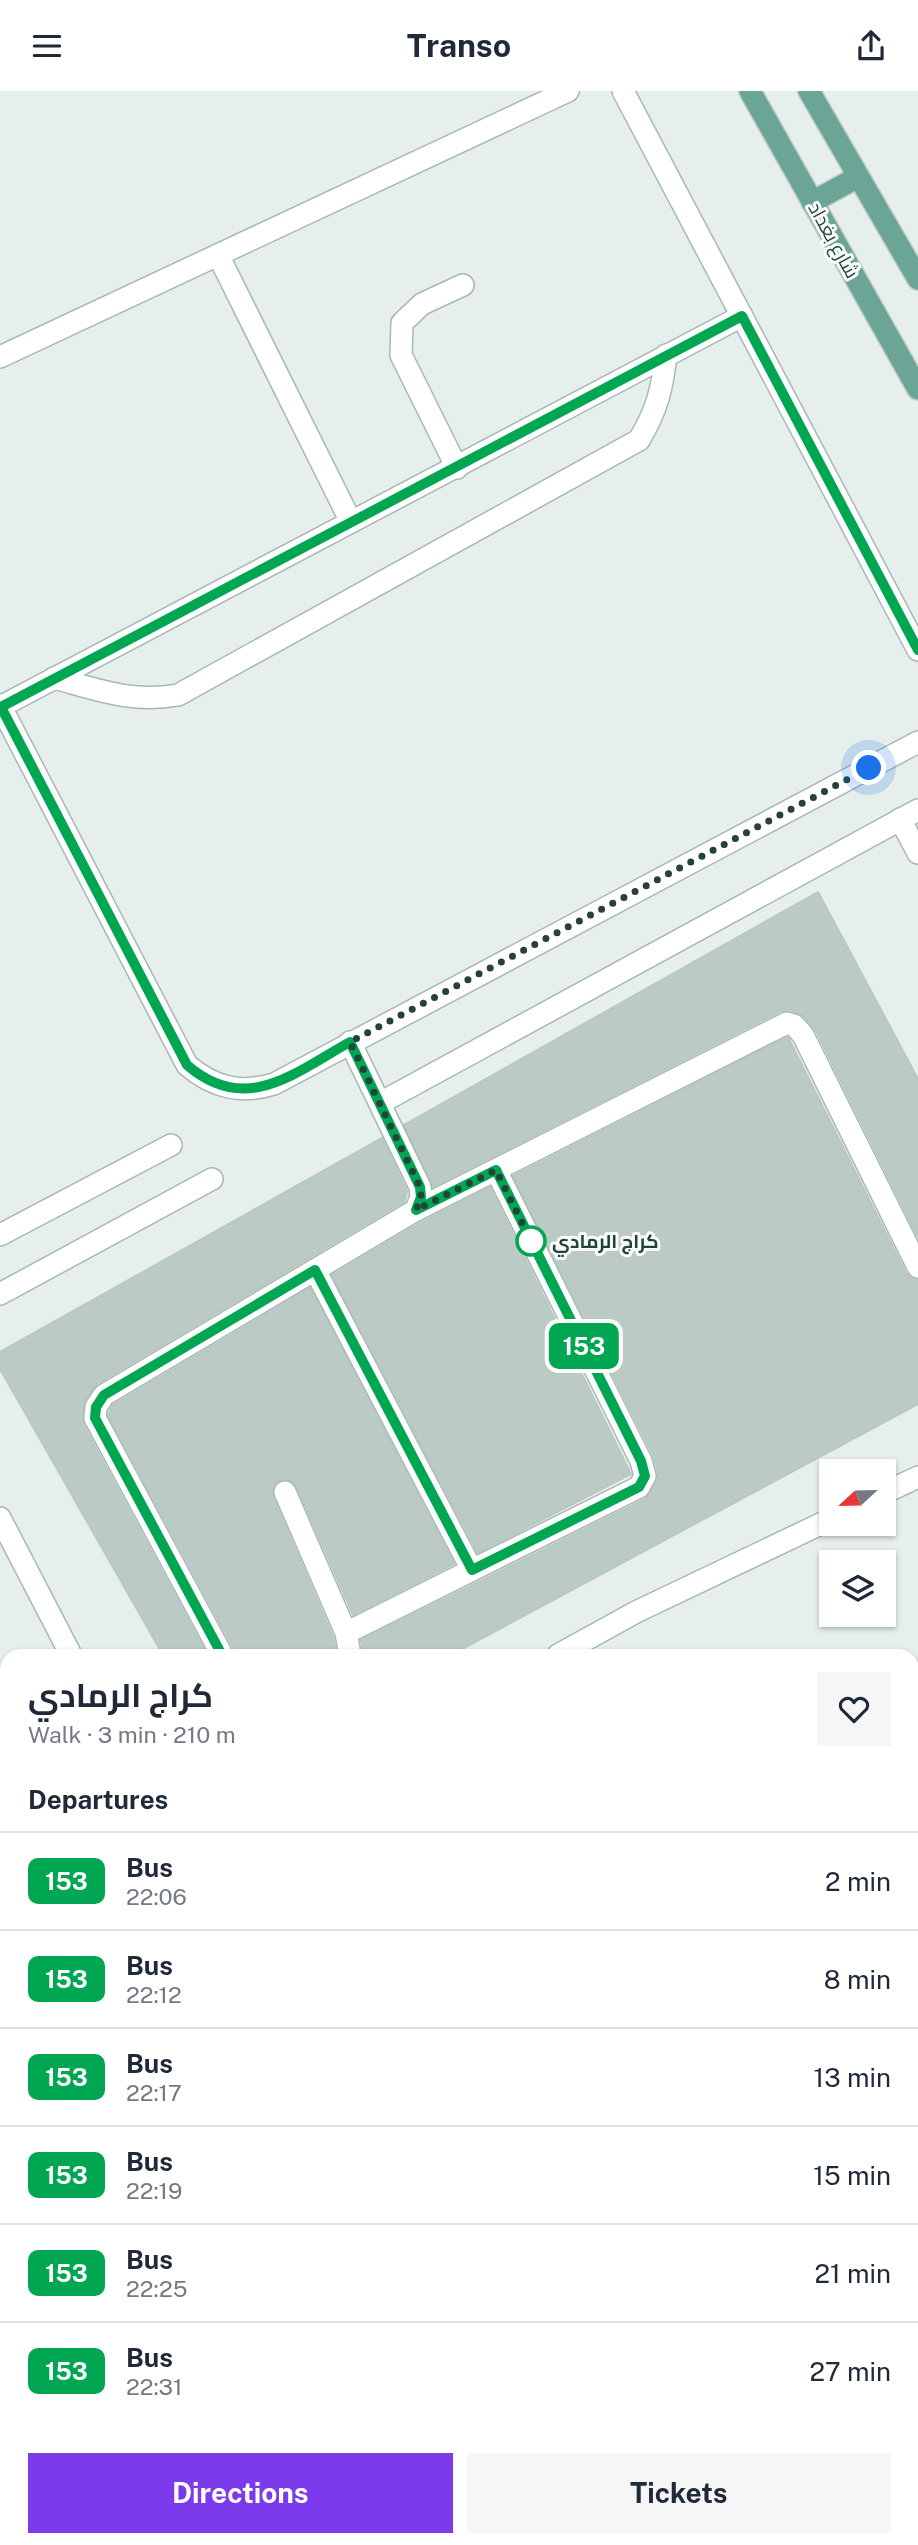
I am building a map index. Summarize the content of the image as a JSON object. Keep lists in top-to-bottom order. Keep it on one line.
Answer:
{"streets":{"main road":["شارع بغداد"]},"places":["كراج الرمادي"],"lines":["bus line 153"],"north":"left","page":{"header":"Transo","on_map":"153","heading":[["كراج الرمادي","Walk · 3 min · 210 m"],"Departures"],"list":[{"mark":"153","name":"Bus","note":"22:06","value":"2 min"},{"mark":"153","name":"Bus","note":"22:12","value":"8 min"},{"mark":"153","name":"Bus","note":"22:17","value":"13 min"},{"mark":"153","name":"Bus","note":"22:19","value":"15 min"},{"mark":"153","name":"Bus","note":"22:25","value":"21 min"},{"mark":"153","name":"Bus","note":"22:31","value":"27 min"}],"buttons":["Directions","Tickets"]}}
